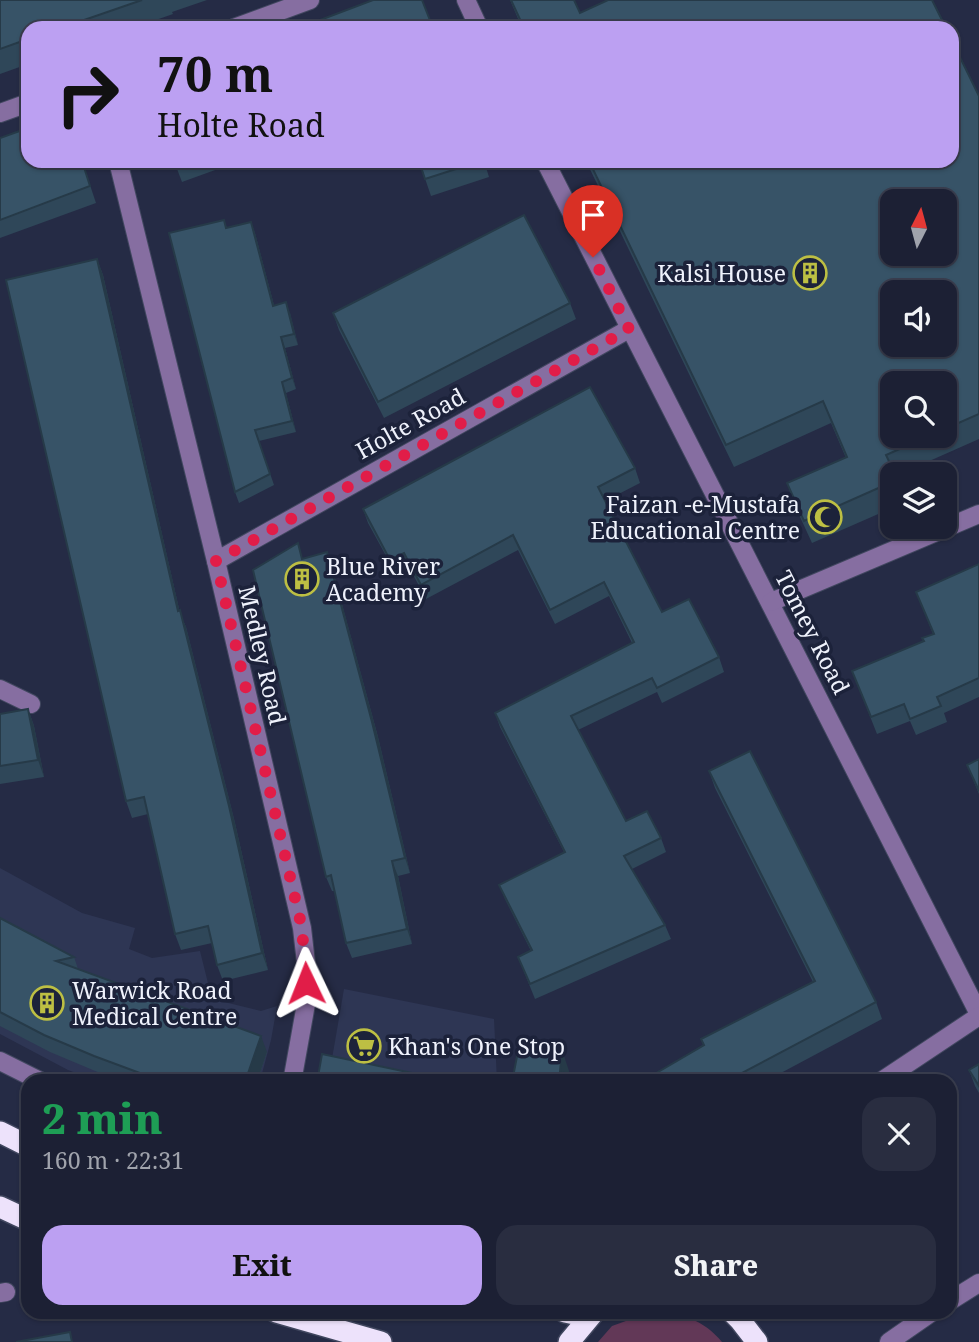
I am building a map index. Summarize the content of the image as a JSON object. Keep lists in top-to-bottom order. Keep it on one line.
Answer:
{"streets":{"street":["Holte Road","Tomey Road","Medley Road"]},"crossings":[["Holte Road","Tomey Road"],["Holte Road","Medley Road"]],"places":{"building":["Kalsi House","Blue River Academy","Warwick Road Medical Centre"],"mosque":["Faizan -e-Mustafa Educational Centre"],"supermarket":["Khan's One Stop"]},"north":"top","page":{"turn":["70 m","Holte Road"],"heading":["2 min","160 m · 22:31"],"buttons":["Exit","Share"]}}
